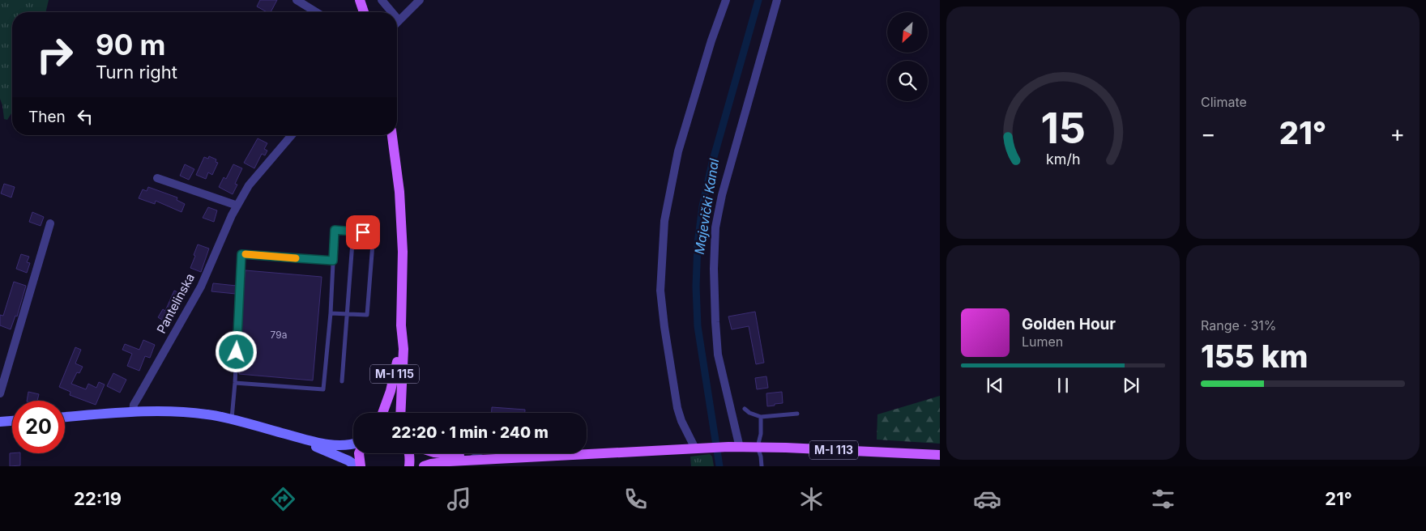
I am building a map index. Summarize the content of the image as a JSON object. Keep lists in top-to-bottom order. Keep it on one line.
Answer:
{"streets":{"main road":["M-I 115","M-I 113"],"street":["Pantelinska"]},"water":["Majevički Kanal"],"house_numbers":["79a"],"north":"bottom left","page":{"tile":["Climate",["Range · 31%","155 km"]],"turn":["90 m","Turn right"],"then":"Then","heat":["−","21°","+"],"song":["Golden Hour","Lumen"],"limit":"20","trip":"22:20 · 1 min · 240 m","tabs":["22:19","21°"],"gauge":["15","km/h"]}}
